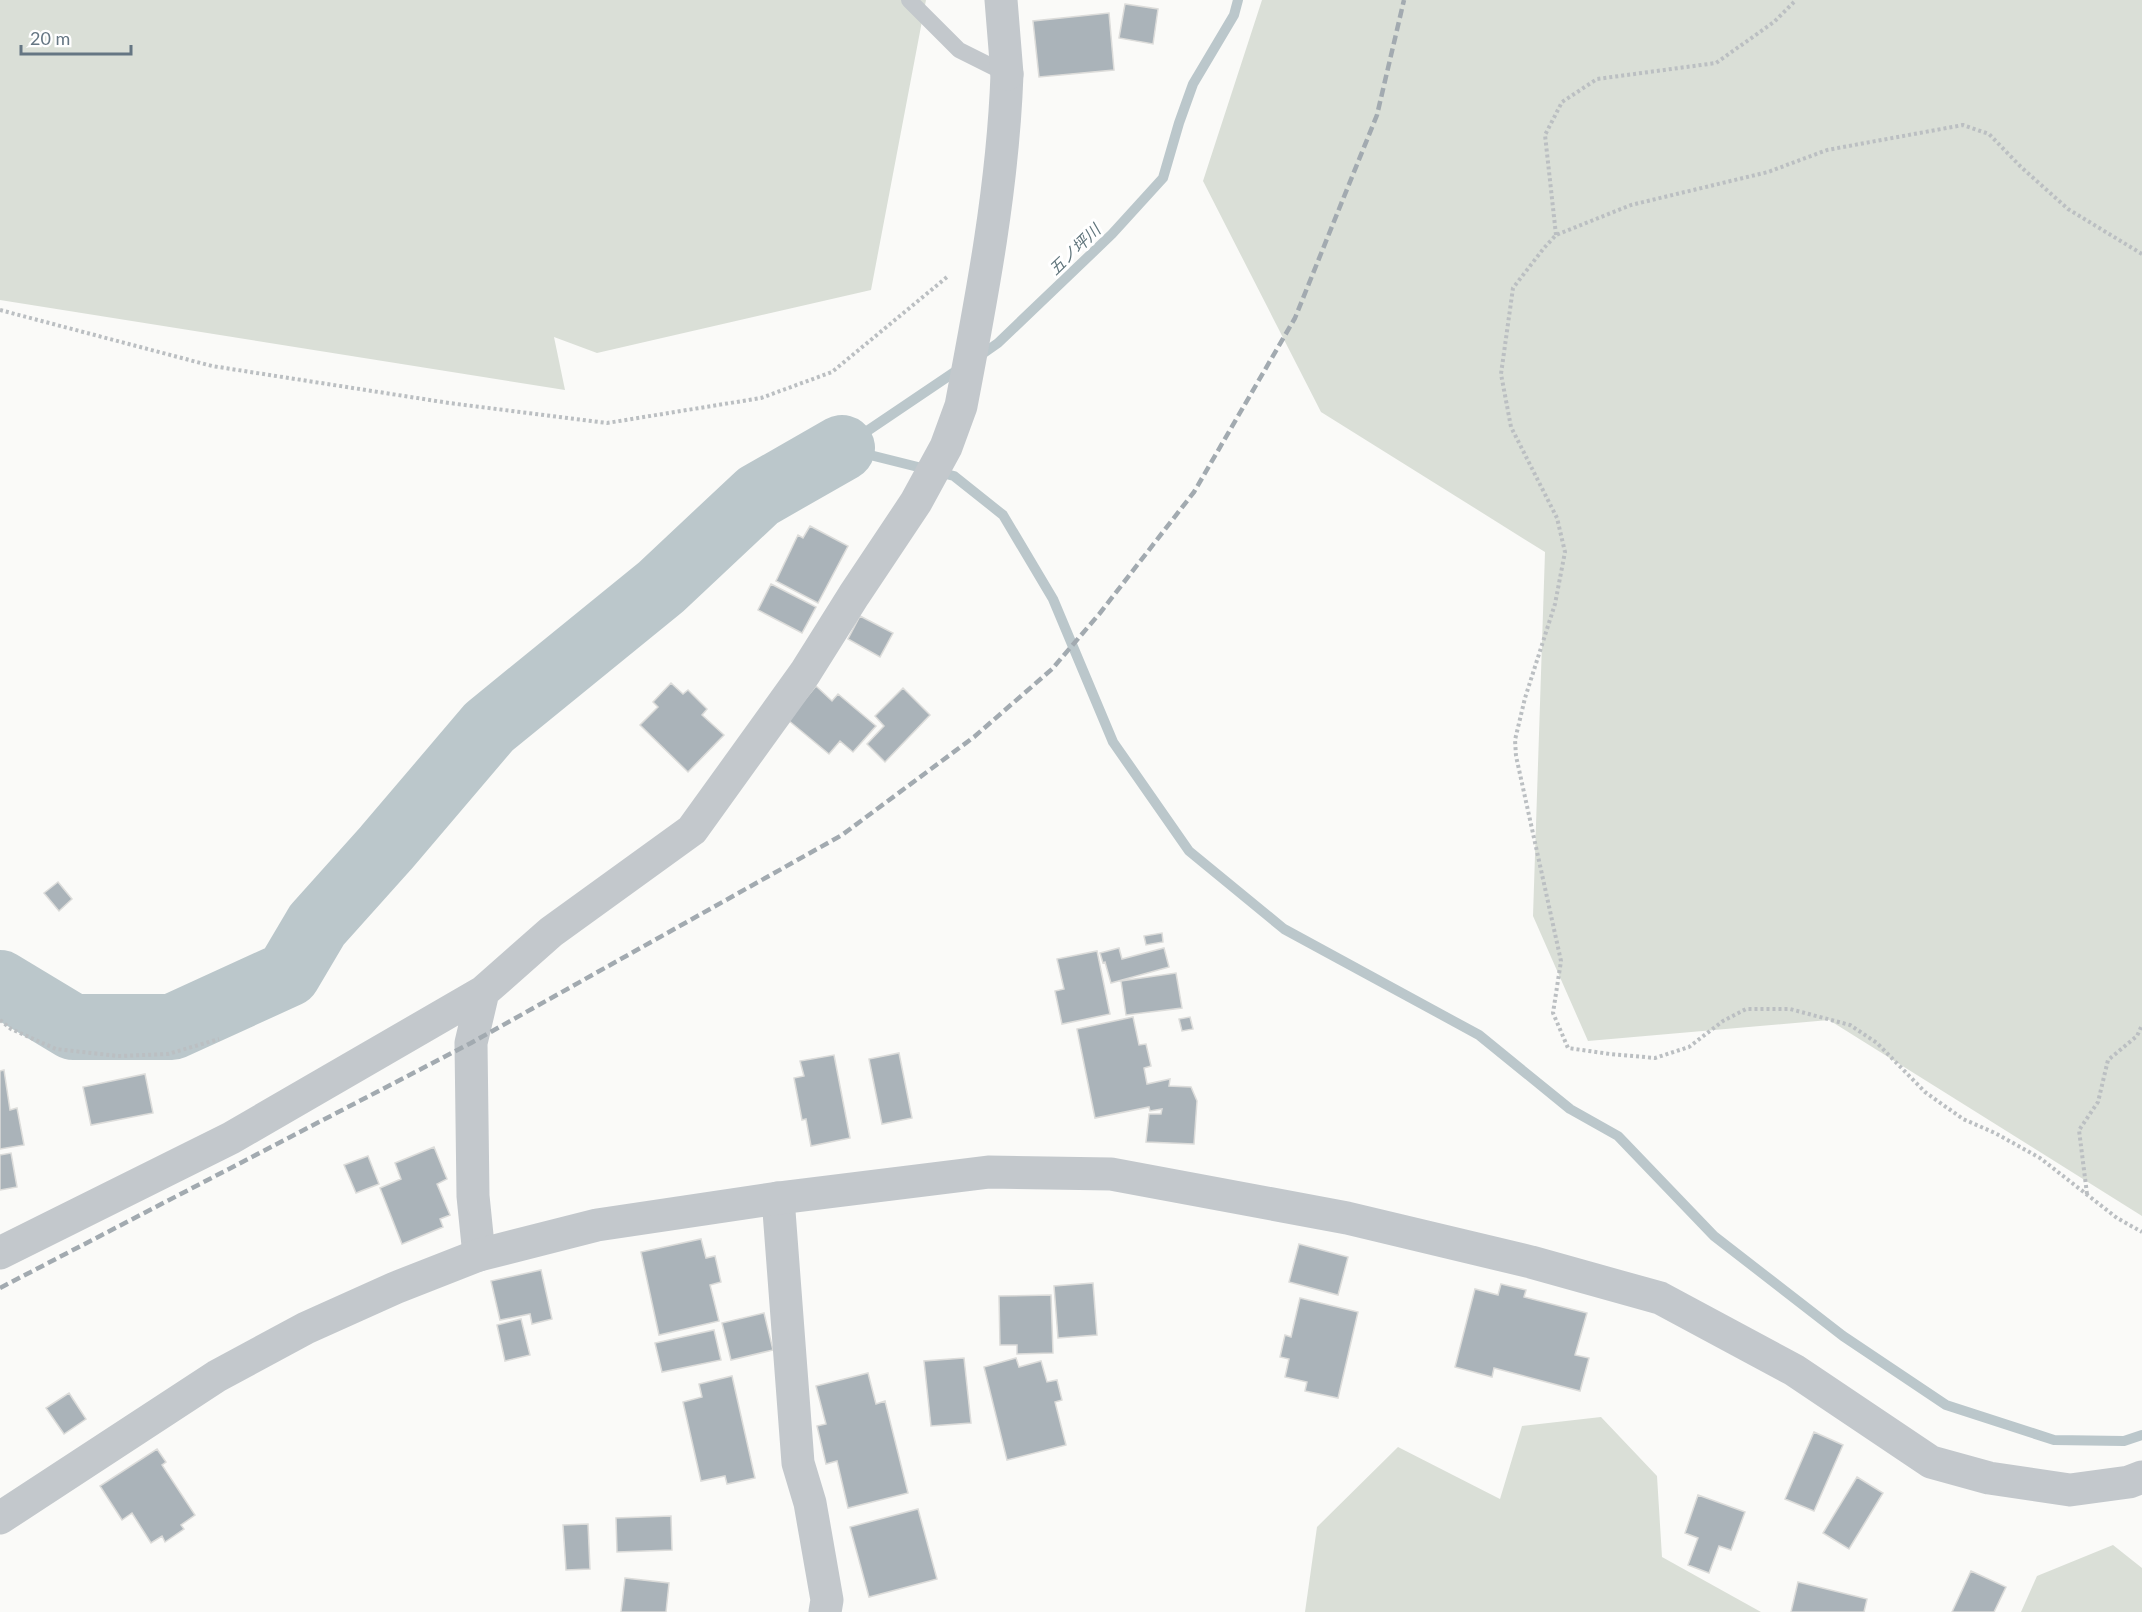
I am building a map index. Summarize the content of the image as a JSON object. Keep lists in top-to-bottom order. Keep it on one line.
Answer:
{"water":["五ノ坪川"],"scale_bar":"20 m"}
